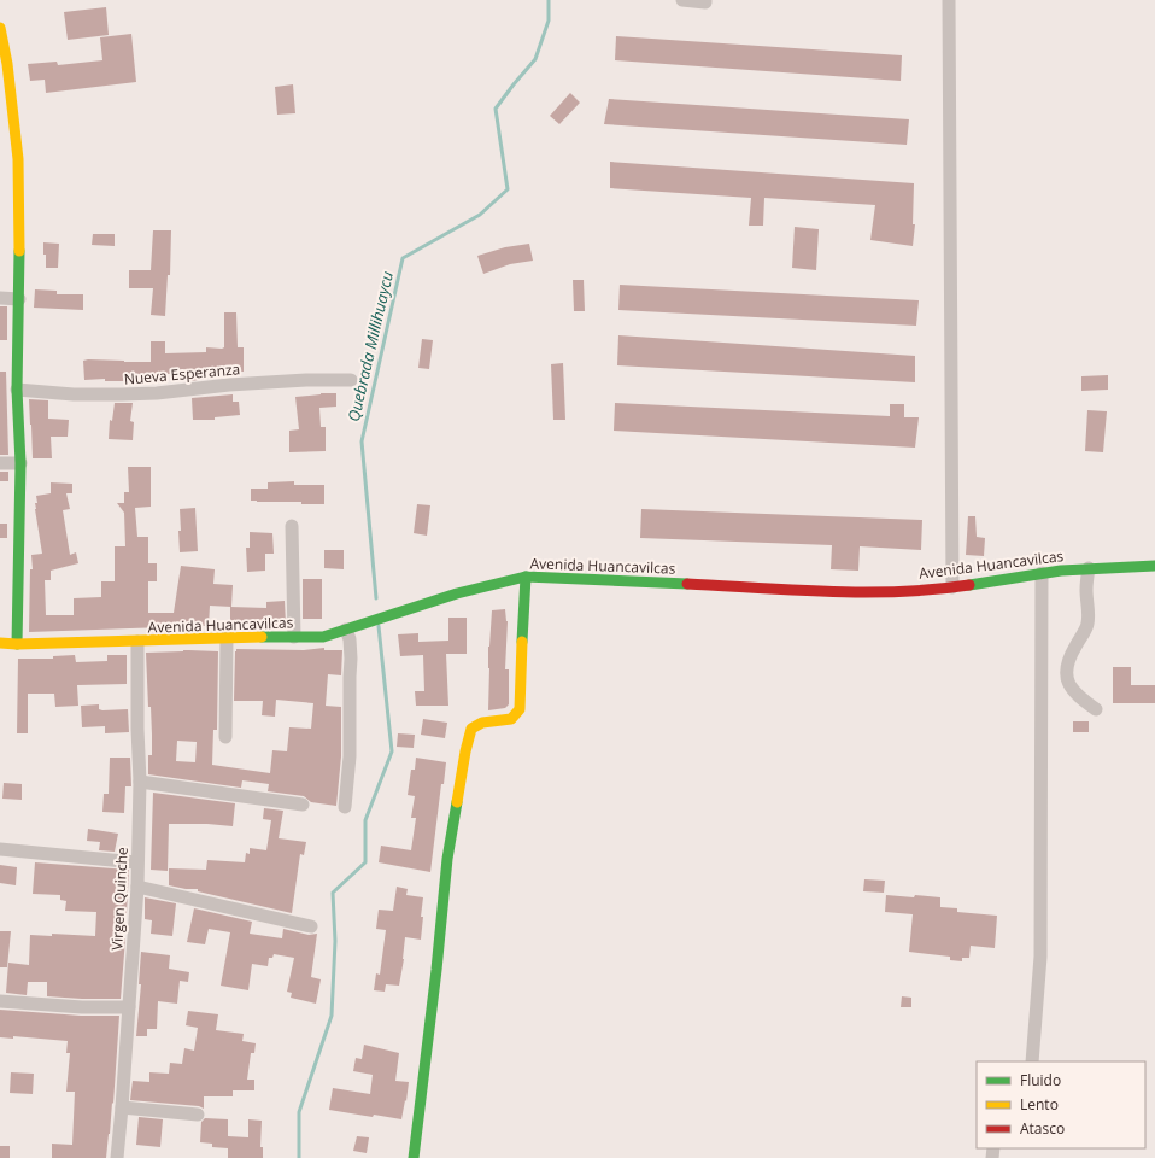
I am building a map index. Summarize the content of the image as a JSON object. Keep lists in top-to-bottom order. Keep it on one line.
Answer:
{"streets":{"street":["Nueva Esperanza","Avenida Huancavilcas","Virgen Quinche"]},"crossings":[["Avenida Huancavilcas","Virgen Quinche"]],"water":["Quebrada Millihuaycu"],"legend":["Fluido","Lento","Atasco"]}
